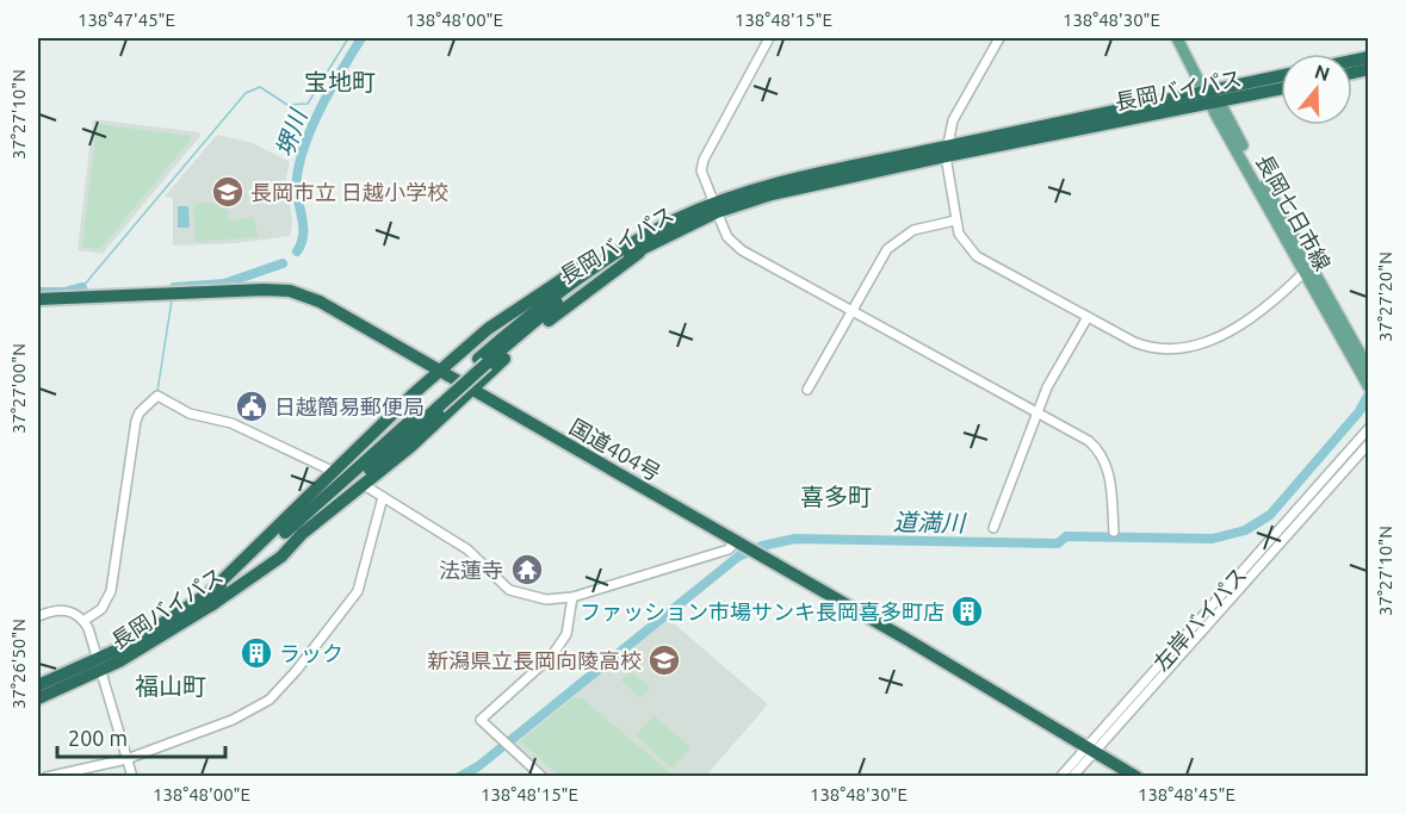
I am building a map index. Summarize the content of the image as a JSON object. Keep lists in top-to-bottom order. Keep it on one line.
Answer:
{"streets":{"highway":["長岡バイパス","国道404号"],"main road":["長岡七日市線"],"street":["左岸バイパス"]},"crossings":[["長岡バイパス","長岡七日市線"],["国道404号","左岸バイパス"]],"districts":["宝地町","喜多町","福山町"],"water":["堺川","道満川"],"places":{"school or university":["長岡市立 日越小学校","新潟県立長岡向陵高校"],"public building":["日越簡易郵便局"],"temple":["法蓮寺"],"building":["ファッション市場サンキ長岡喜多町店","ラック"]},"scale_bar":"200 m","north":"top","coordinates":["138°47'45\"E","138°48'00\"E","138°48'15\"E","138°48'30\"E","37°27'10\"N","37°27'20\"N","37°27'00\"N","37°26'50\"N","138°48'45\"E"]}
